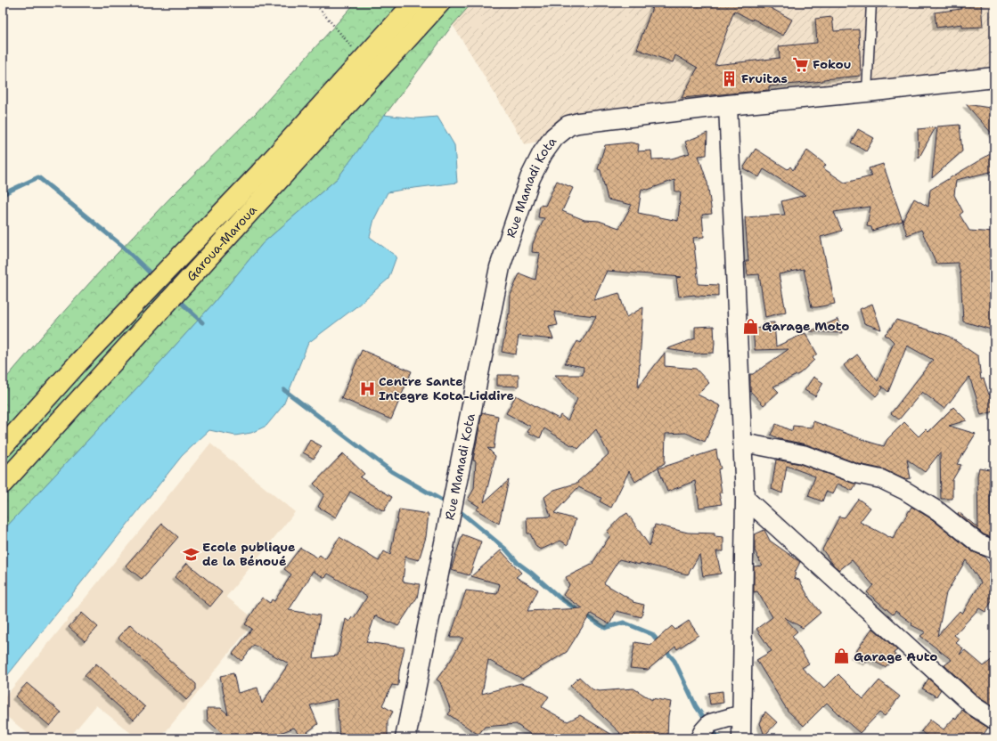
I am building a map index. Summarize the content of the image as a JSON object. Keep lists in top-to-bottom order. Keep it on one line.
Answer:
{"streets":{"highway":["Garoua-Maroua"],"main road":["Rue Mamadi Kota"]},"places":{"supermarket":["Fokou"],"building":["Fruitas"],"shop":["Garage Moto","Garage Auto"],"hospital":["Centre Sante Integre Kota-Liddire"],"school or university":["Ecole publique de la Bénoué"]}}
